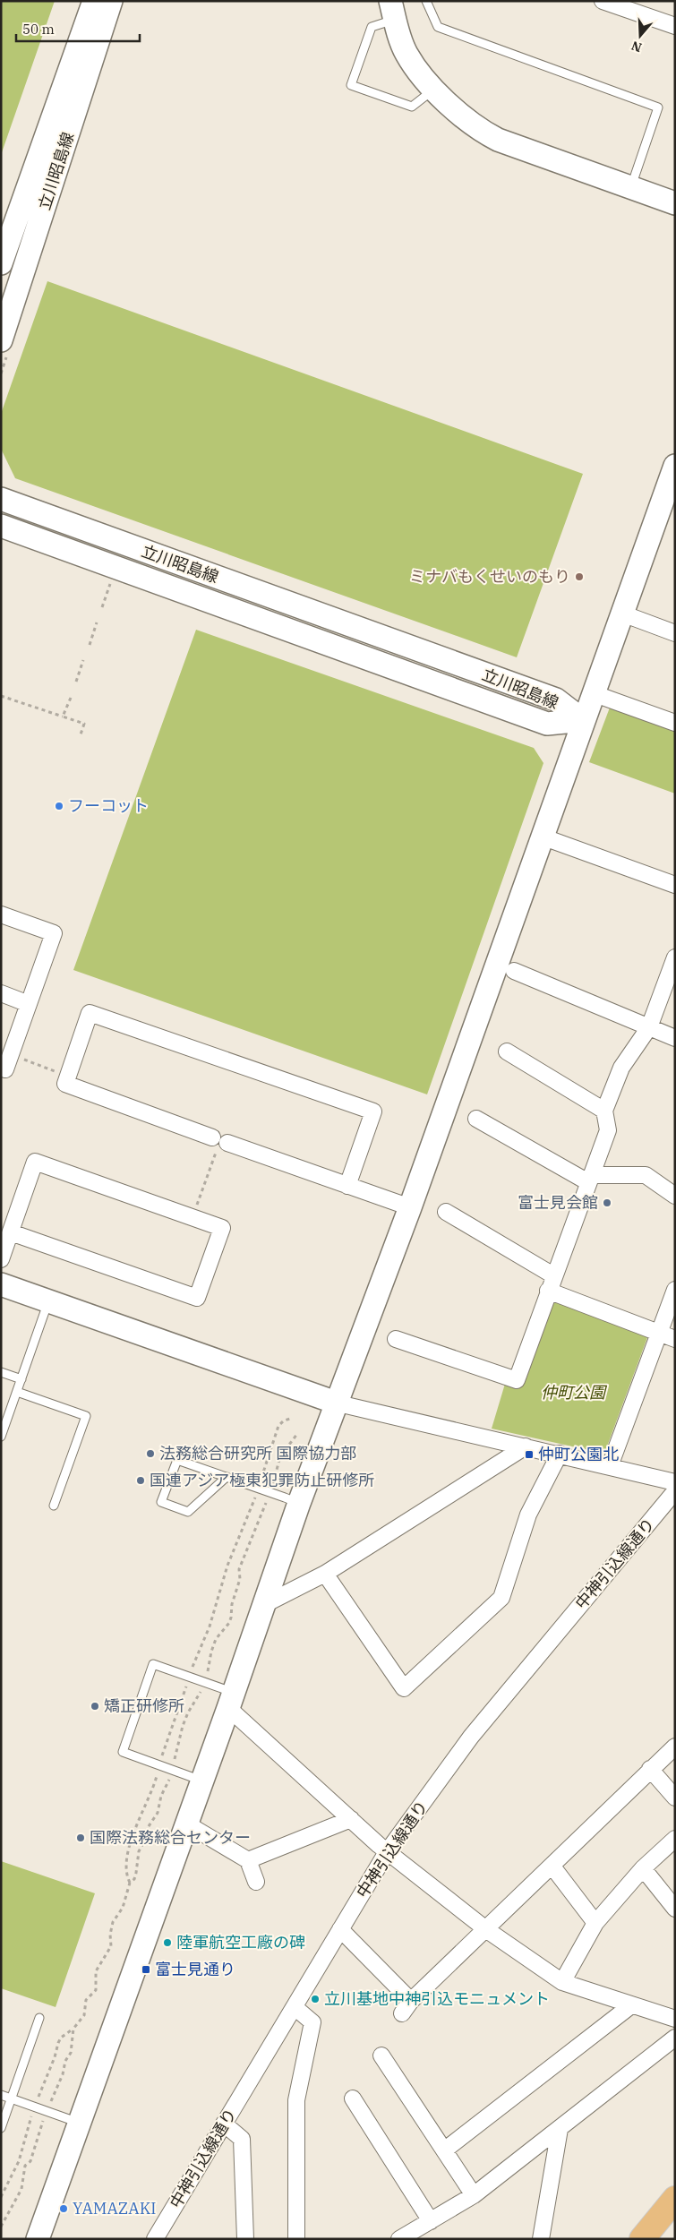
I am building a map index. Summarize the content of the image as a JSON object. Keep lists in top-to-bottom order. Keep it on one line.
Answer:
{"streets":{"street":["立川昭島線","中神引込線通り"]},"parks":["仲町公園"],"places":{"other":["ミナバもくせいのもり","フーコット","富士見会館","法務総合研究所 国際協力部","国連アジア極東犯罪防止研修所","矯正研修所","国際法務総合センター","陸軍航空工廠の碑","立川基地中神引込モニュメント","YAMAZAKI"],"transit":["仲町公園北","富士見通り"]},"scale_bar":"50 m","north":"bottom"}
